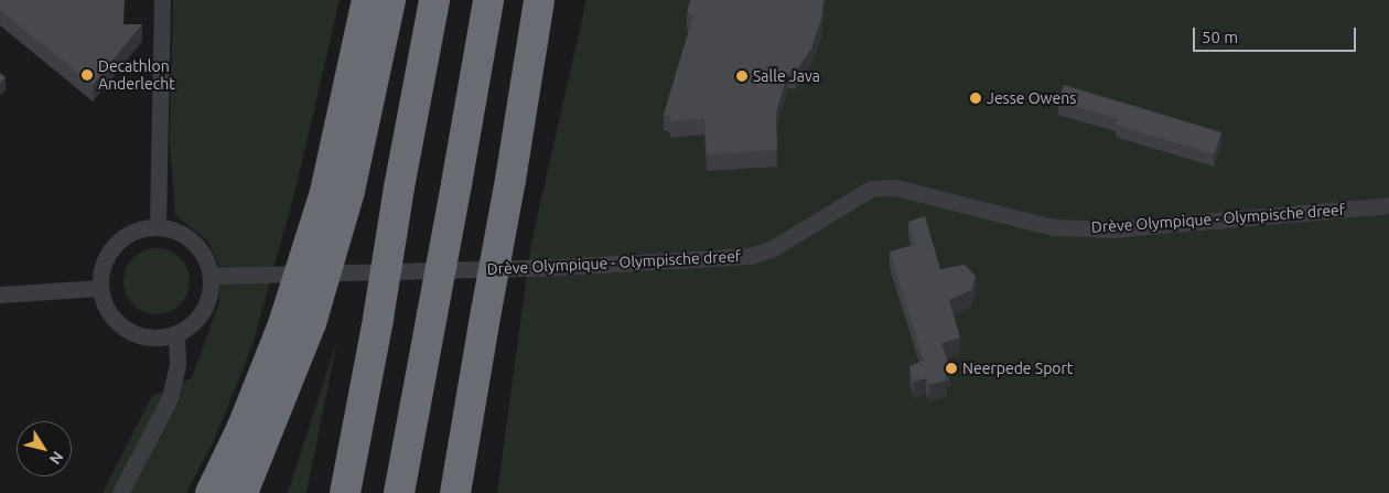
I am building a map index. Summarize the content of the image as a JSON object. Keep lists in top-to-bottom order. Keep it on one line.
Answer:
{"streets":{"street":["Drève Olympique - Olympische dreef"]},"places":["Decathlon Anderlecht","Salle Java","Jesse Owens","Neerpede Sport"],"scale_bar":"50 m","north":"bottom right"}
